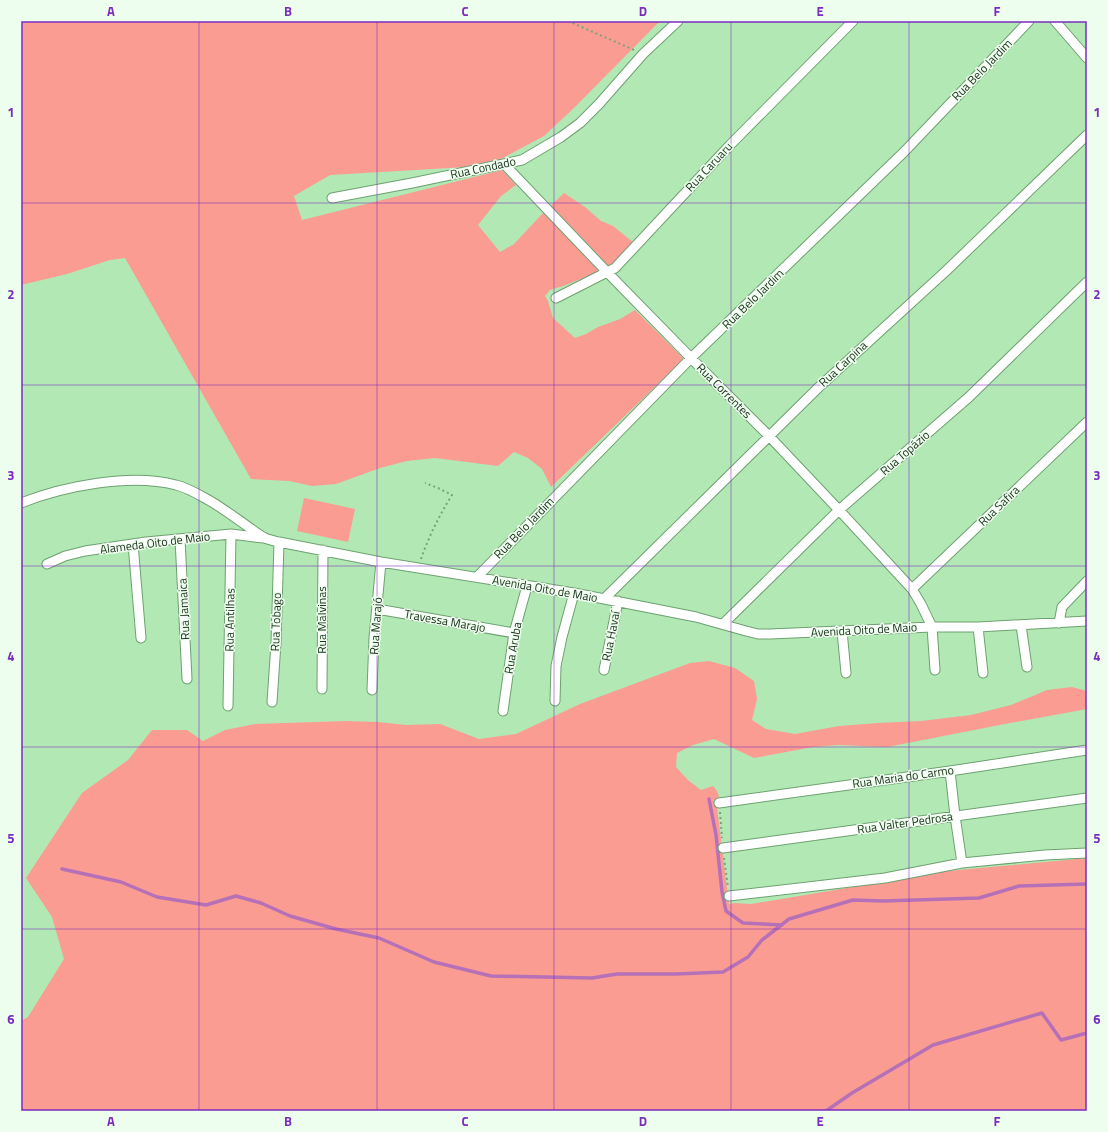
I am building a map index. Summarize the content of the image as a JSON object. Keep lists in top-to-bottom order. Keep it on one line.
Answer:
{"streets":{"street":["Rua Belo Jardim","Rua Caruaru","Rua Condado","Rua Carpina","Rua Correntes","Rua Topázio","Rua Safira","Alameda Oito de Maio","Avenida Oito de Maio","Rua Jamaica","Rua Antilhas","Rua Malvinas","Travessa Marajo","Rua Tobago","Rua Marajó","Rua Havaí","Rua Aruba","Rua Maria do Carmo","Rua Valter Pedrosa"]},"crossings":[["Rua Belo Jardim","Rua Correntes"],["Rua Belo Jardim","Avenida Oito de Maio"],["Rua Caruaru","Rua Correntes"],["Rua Condado","Rua Correntes"],["Rua Carpina","Rua Correntes"],["Rua Carpina","Avenida Oito de Maio"],["Rua Correntes","Rua Topázio"],["Rua Correntes","Rua Safira"],["Rua Correntes","Avenida Oito de Maio"],["Rua Topázio","Avenida Oito de Maio"],["Alameda Oito de Maio","Avenida Oito de Maio"],["Alameda Oito de Maio","Rua Jamaica"],["Alameda Oito de Maio","Rua Antilhas"],["Avenida Oito de Maio","Rua Malvinas"],["Avenida Oito de Maio","Rua Tobago"],["Avenida Oito de Maio","Rua Marajó"],["Avenida Oito de Maio","Rua Havaí"],["Avenida Oito de Maio","Rua Aruba"],["Travessa Marajo","Rua Marajó"],["Travessa Marajo","Rua Aruba"]],"grid":{"columns":["A","B","C","D","E","F"],"rows":["1","2","3","4","5","6"]}}
